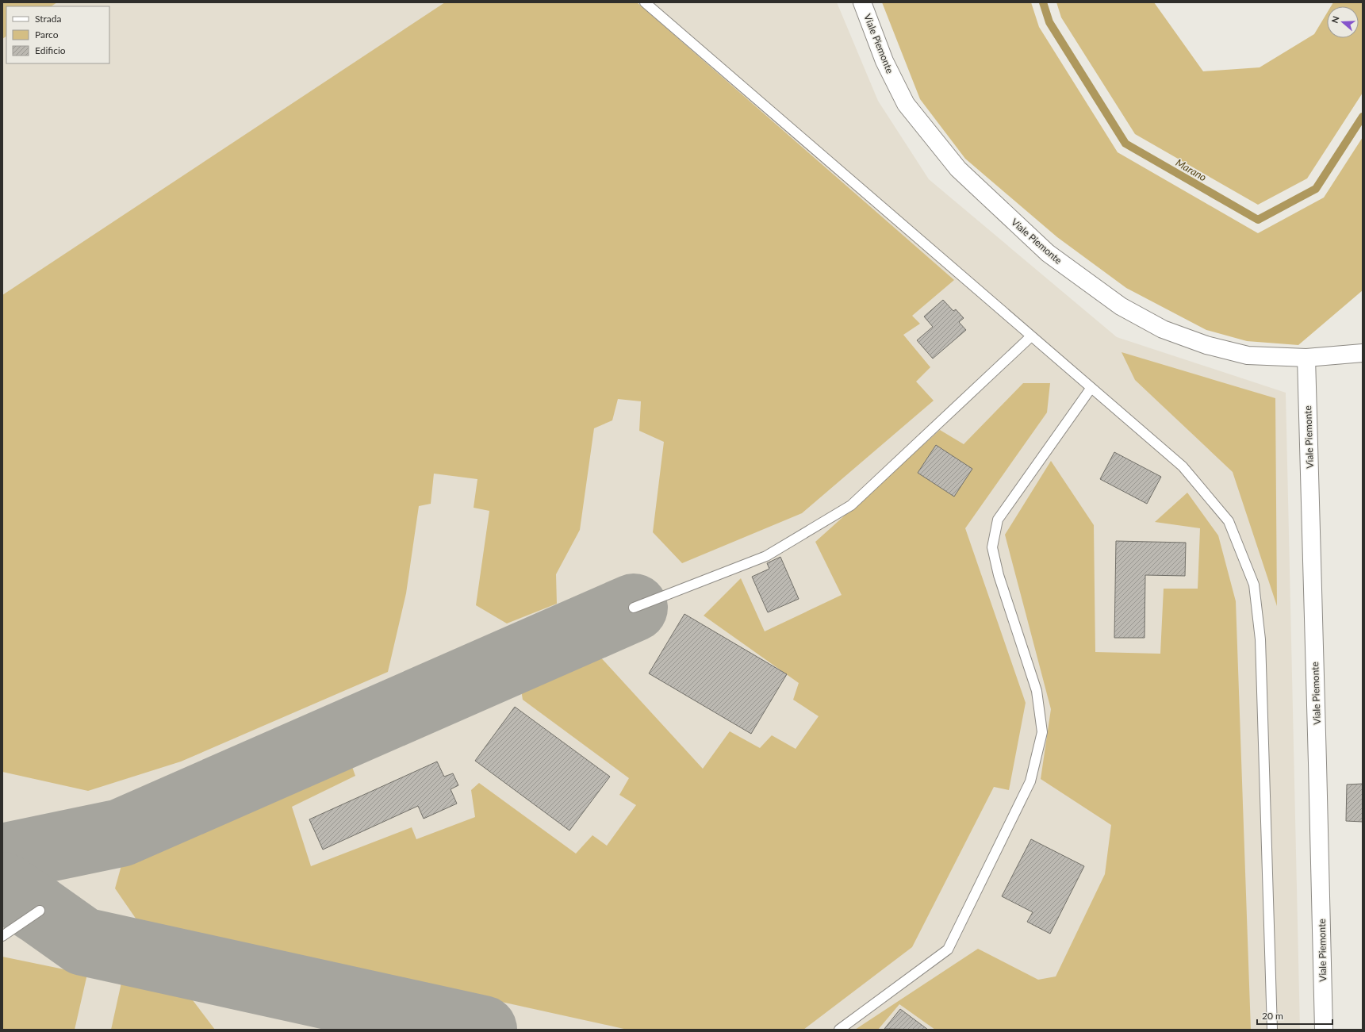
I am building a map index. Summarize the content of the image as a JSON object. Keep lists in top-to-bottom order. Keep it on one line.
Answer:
{"streets":{"street":["Viale Piemonte"]},"water":["Marano"],"legend":["Strada","Parco","Edificio"],"scale_bar":"20 m","north":"left"}
